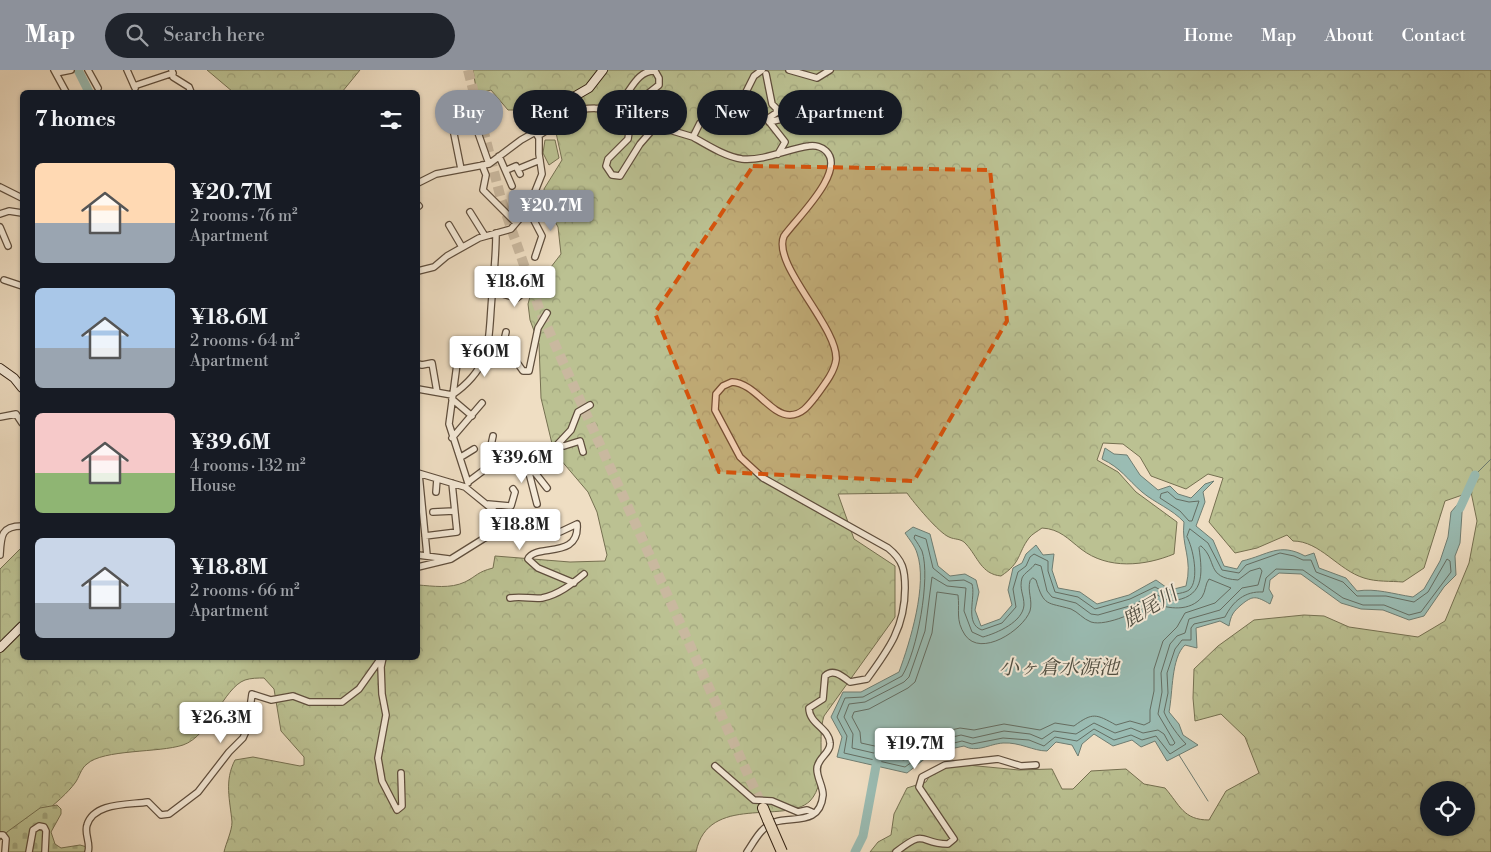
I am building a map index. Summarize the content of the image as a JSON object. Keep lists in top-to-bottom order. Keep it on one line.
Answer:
{"water":["鹿尾川","小ヶ倉水源池"],"page":{"header":"Map","search":"Search here","nav":["Home","Map","About","Contact"],"chip":["Buy","Rent","Filters","New","Apartment"],"heading":"7 homes","list":[{"name":"¥20.7M","note":"2 rooms · 76 m² · Apartment"},{"name":"¥18.6M","note":"2 rooms · 64 m² · Apartment"},{"name":"¥39.6M","note":"4 rooms · 132 m² · House"},{"name":"¥18.8M","note":"2 rooms · 66 m² · Apartment"}],"price":["¥20.7M","¥18.6M","¥60M","¥39.6M","¥18.8M","¥26.3M","¥19.7M"]}}
